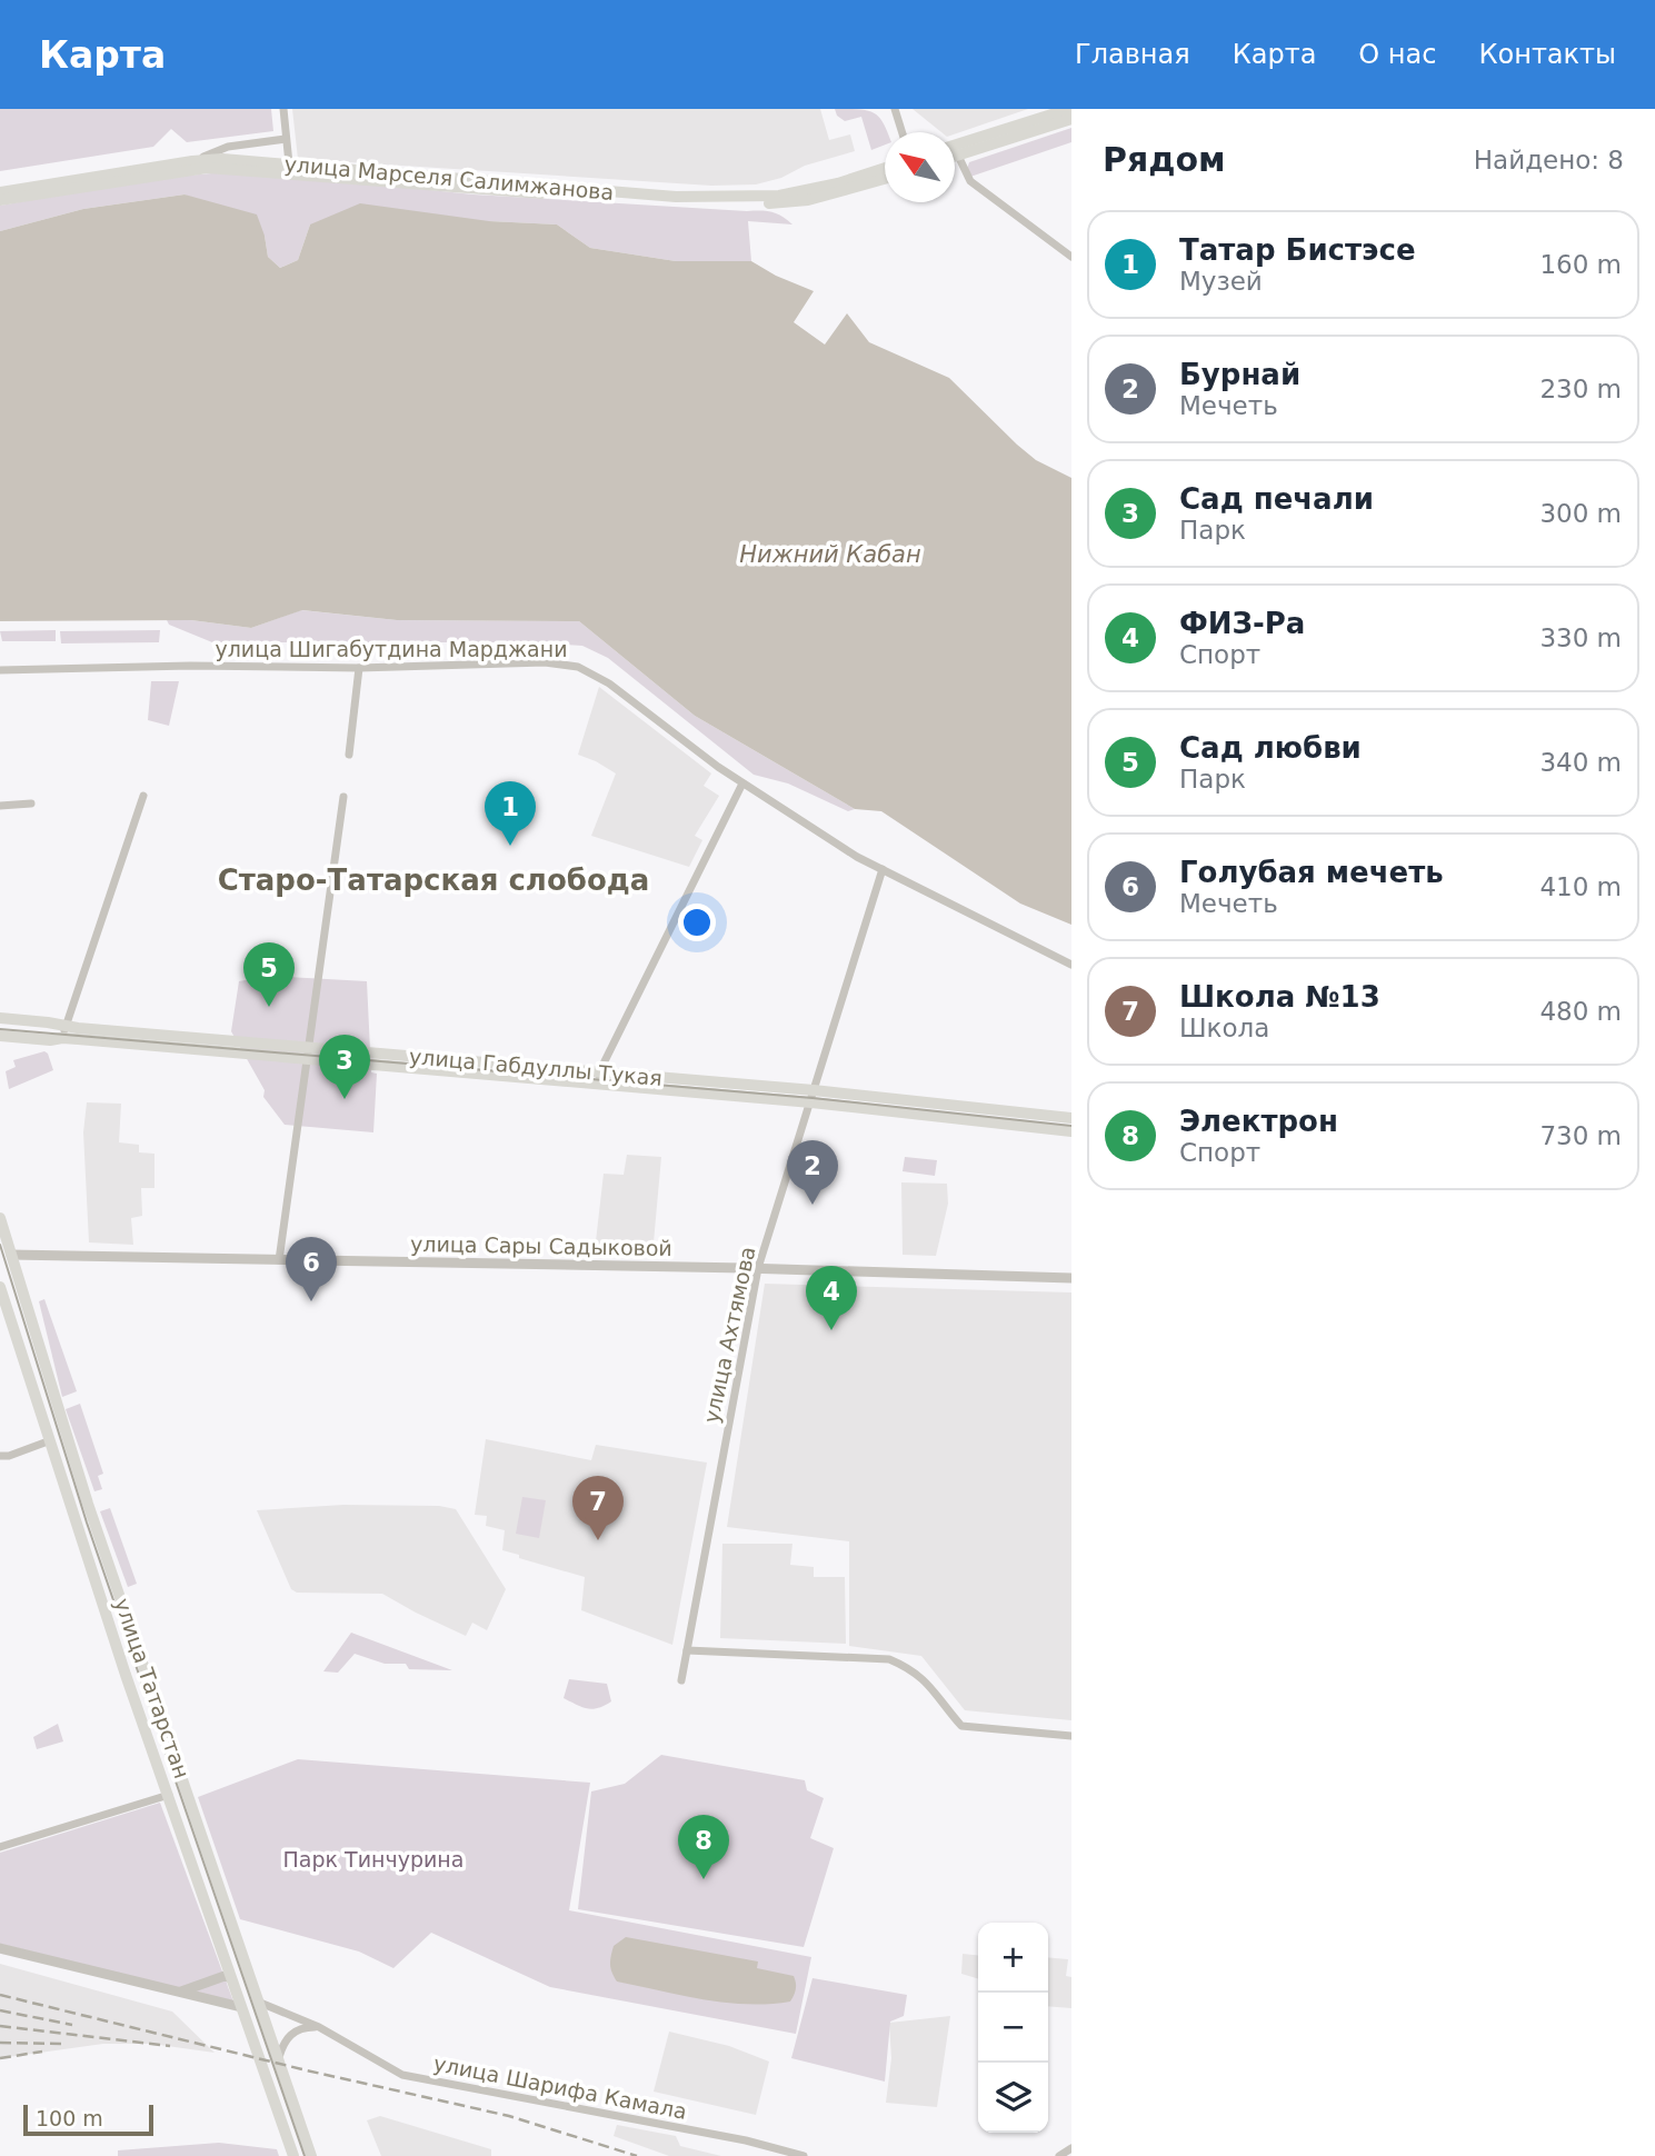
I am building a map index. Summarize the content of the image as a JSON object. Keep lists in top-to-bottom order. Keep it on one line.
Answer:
{"streets":{"main road":["улица Марселя Салимжанова","улица Габдуллы Тукая","улица Татарстан"],"street":["улица Шигабутдина Марджани","улица Сары Садыковой","улица Ахтямова","улица Шарифа Камала"]},"crossings":[["улица Шигабутдина Марджани","улица Ахтямова"],["улица Габдуллы Тукая","улица Ахтямова"],["улица Сары Садыковой","улица Ахтямова"],["улица Сары Садыковой","улица Татарстан"],["улица Татарстан","улица Шарифа Камала"]],"districts":["Старо-Татарская слобода"],"water":["Нижний Кабан"],"parks":["Парк Тинчурина"],"scale_bar":"100 m","north":"top left","page":{"header":"Карта","nav":["Главная","Карта","О нас","Контакты"],"heading":["Рядом","Найдено: 8"],"list":[{"mark":"1","name":"Татар Бистэсе","note":"Музей","value":"160 m"},{"mark":"2","name":"Бурнай","note":"Мечеть","value":"230 m"},{"mark":"3","name":"Сад печали","note":"Парк","value":"300 m"},{"mark":"4","name":"ФИЗ-Ра","note":"Спорт","value":"330 m"},{"mark":"5","name":"Сад любви","note":"Парк","value":"340 m"},{"mark":"6","name":"Голубая мечеть","note":"Мечеть","value":"410 m"},{"mark":"7","name":"Школа №13","note":"Школа","value":"480 m"},{"mark":"8","name":"Электрон","note":"Спорт","value":"730 m"}],"pins":["1","5","3","2","6","4","7","8"],"map_buttons":["+","−"],"scale":"100 m"}}
